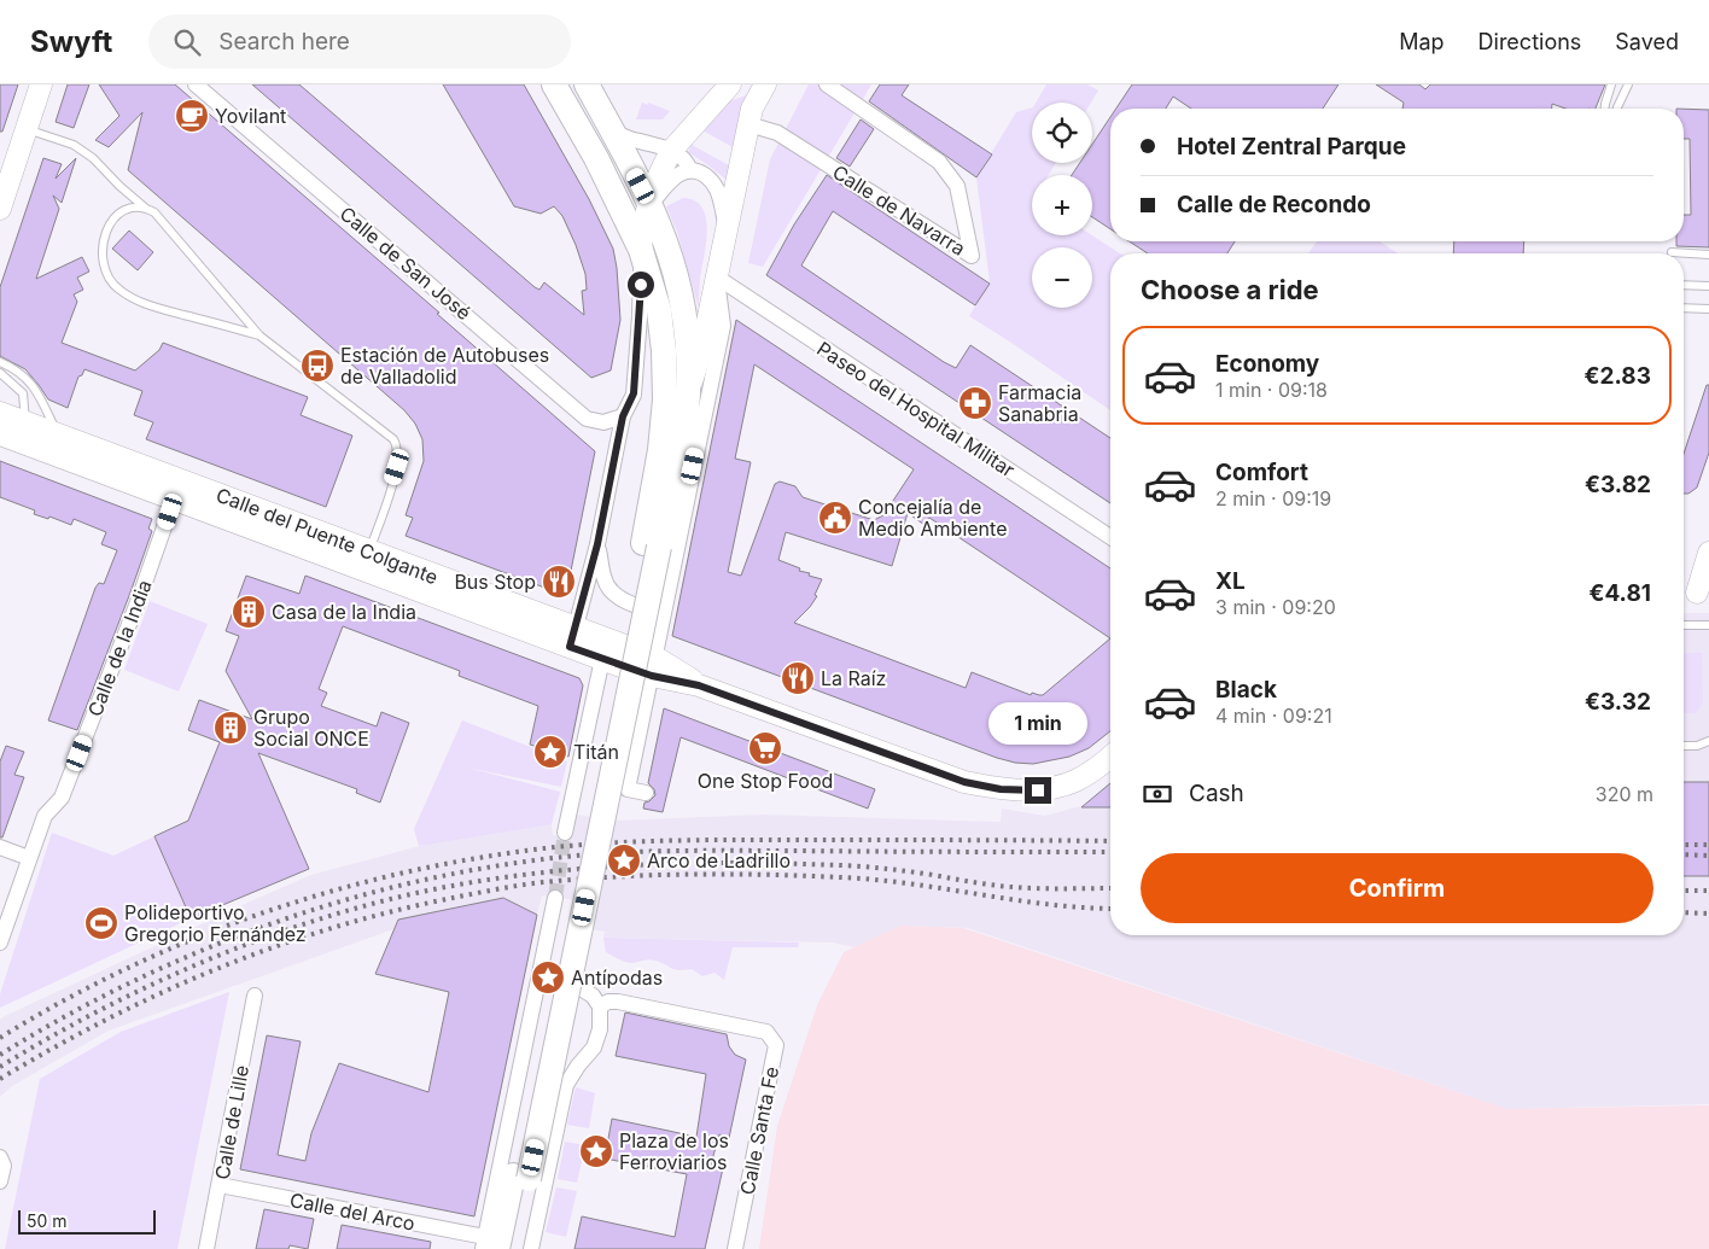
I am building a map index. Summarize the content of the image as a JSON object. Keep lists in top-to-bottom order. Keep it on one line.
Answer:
{"streets":{"street":["Calle de Navarra","Calle de San José","Paseo del Hospital Militar","Calle del Puente Colgante","Calle de la India","Calle de Lille","Calle Santa Fe","Calle del Arco"]},"crossings":[["Calle del Puente Colgante","Calle de la India"],["Calle de Lille","Calle del Arco"]],"places":{"cafe":["Yovilant"],"bus stop":["Estación de Autobuses de Valladolid"],"pharmacy":["Farmacia Sanabria"],"public building":["Concejalía de Medio Ambiente"],"restaurant":["Bus Stop","La Raíz"],"building":["Casa de la India","Grupo Social ONCE"],"supermarket":["One Stop Food"],"place":["Titán","Arco de Ladrillo","Antípodas","Plaza de los Ferroviarios"],"sports":["Polideportivo Gregorio Fernández"]},"scale_bar":"50 m","page":{"header":"Swyft","search":"Search here","nav":["Map","Directions","Saved"],"map_buttons":["+","−"],"banner":["Hotel Zentral Parque","Calle de Recondo"],"heading":"Choose a ride","list":[{"name":"Economy","note":"1 min · 09:18","value":"€2.83"},{"name":"Comfort","note":"2 min · 09:19","value":"€3.82"},{"name":"XL","note":"3 min · 09:20","value":"€4.81"},{"name":"Black","note":"4 min · 09:21","value":"€3.32"}],"bubble":"1 min","pay":["Cash","320 m"],"buttons":"Confirm","scale":"50 m"}}
